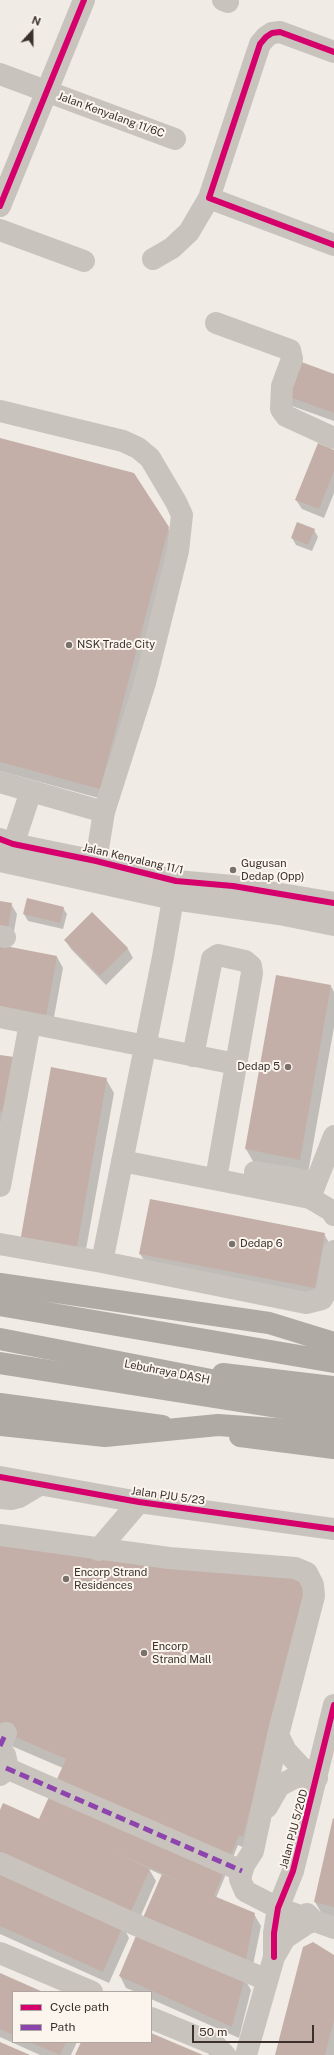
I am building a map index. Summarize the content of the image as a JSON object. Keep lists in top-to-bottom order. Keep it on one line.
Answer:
{"streets":{"highway":["Lebuhraya DASH"],"street":["Jalan Kenyalang 11/6C","Jalan Kenyalang 11/1","Jalan PJU 5/23","Jalan PJU 5/20D"]},"places":["NSK Trade City","Gugusan Dedap (Opp)","Dedap 5","Dedap 6","Encorp Strand Residences","Encorp Strand Mall"],"legend":["Cycle path","Path"],"scale_bar":"50 m","north":"top"}
